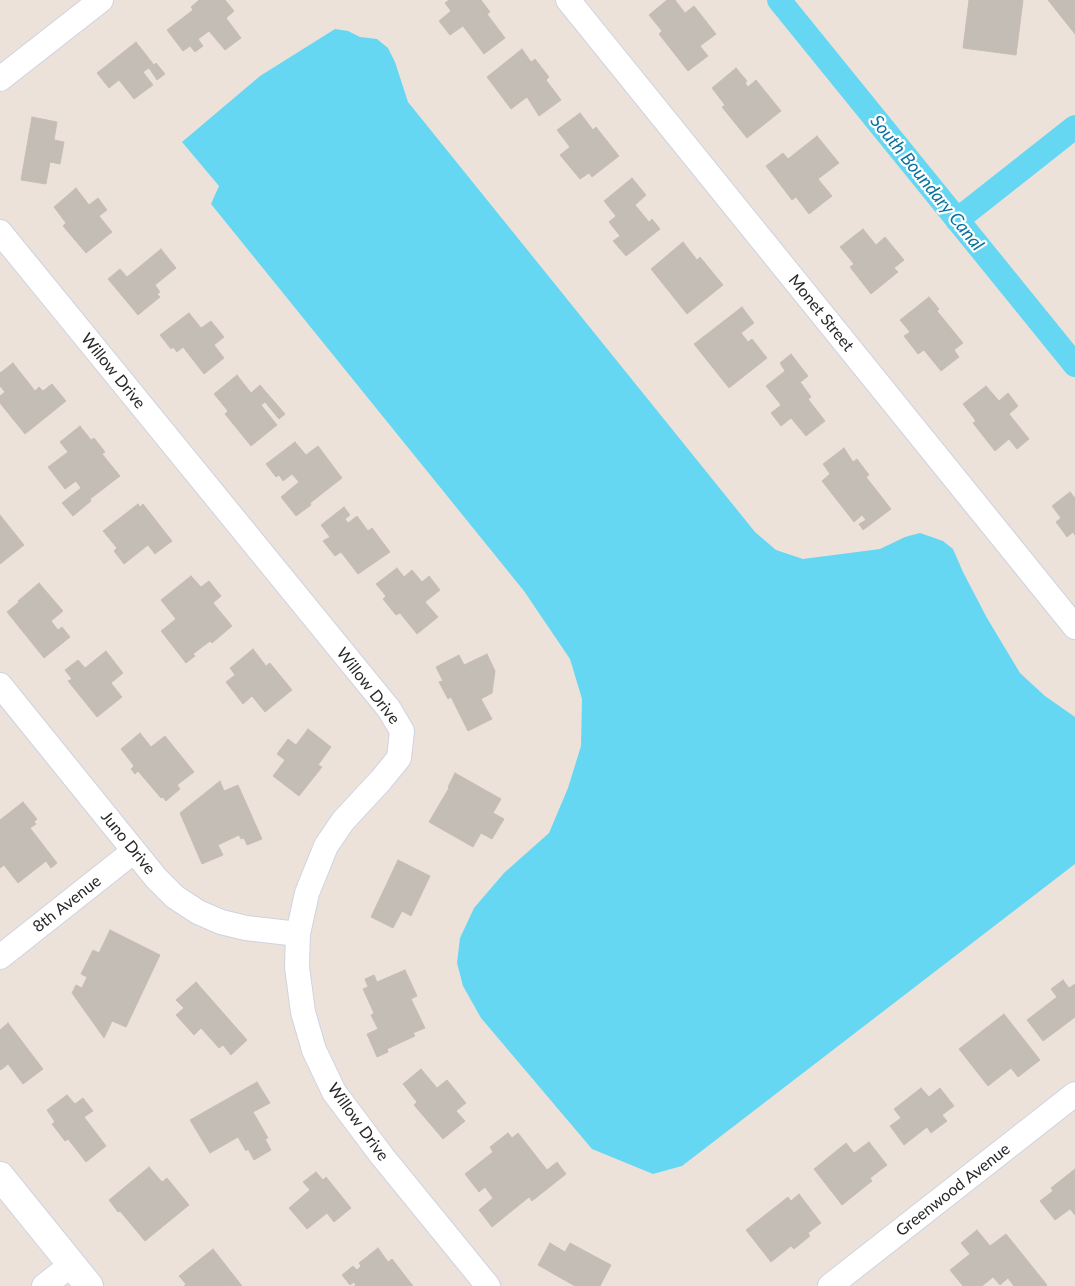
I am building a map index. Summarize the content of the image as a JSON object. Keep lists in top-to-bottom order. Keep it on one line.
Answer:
{"streets":{"street":["Monet Street","Willow Drive","Juno Drive","8th Avenue","Greenwood Avenue"]},"crossings":[["Willow Drive","Juno Drive"],["Juno Drive","8th Avenue"]],"water":["South Boundary Canal"]}
